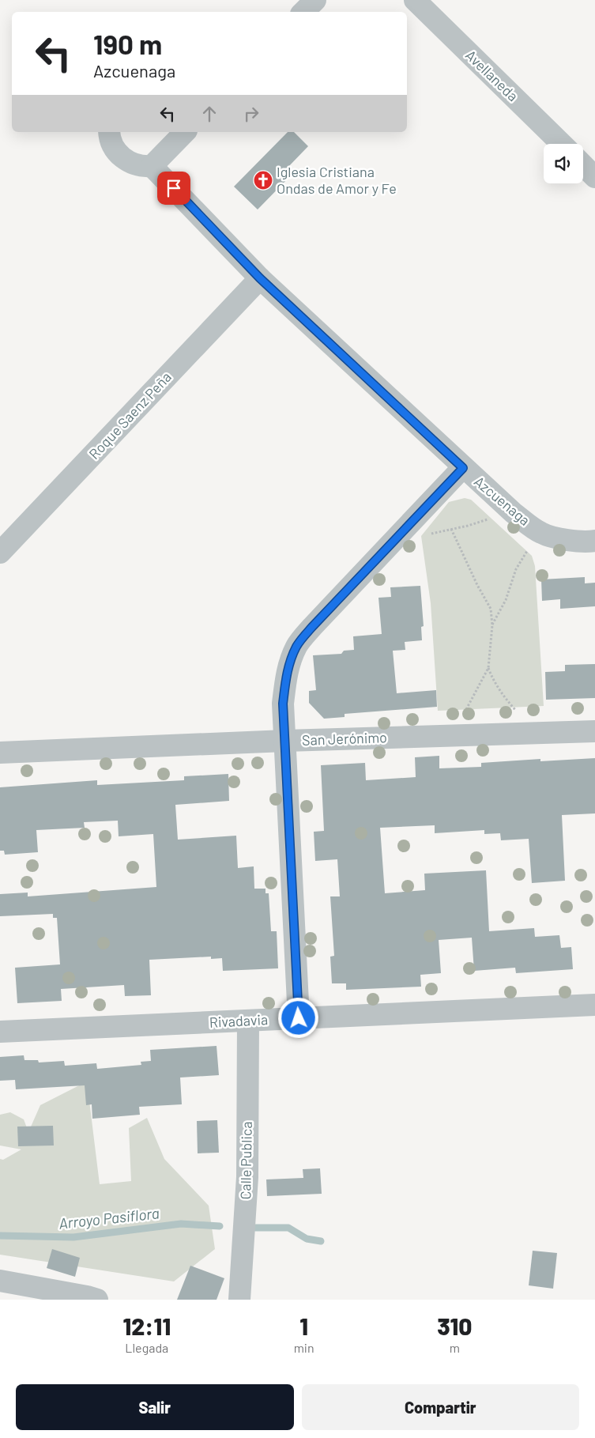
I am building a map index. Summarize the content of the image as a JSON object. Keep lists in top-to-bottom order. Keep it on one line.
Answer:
{"streets":{"street":["Avellaneda","Roque Saenz Peña","Azcuenaga","San Jerónimo","Rivadavia","Calle Publica"]},"crossings":[["Roque Saenz Peña","Azcuenaga"],["Rivadavia","Calle Publica"]],"water":["Arroyo Pasiflora"],"places":{"church":["Iglesia Cristiana Ondas de Amor y Fe"]},"page":{"turn":["190 m","Azcuenaga"],"eta":["12:11","Llegada","1","min","310","m"],"buttons":["Salir","Compartir"]}}
